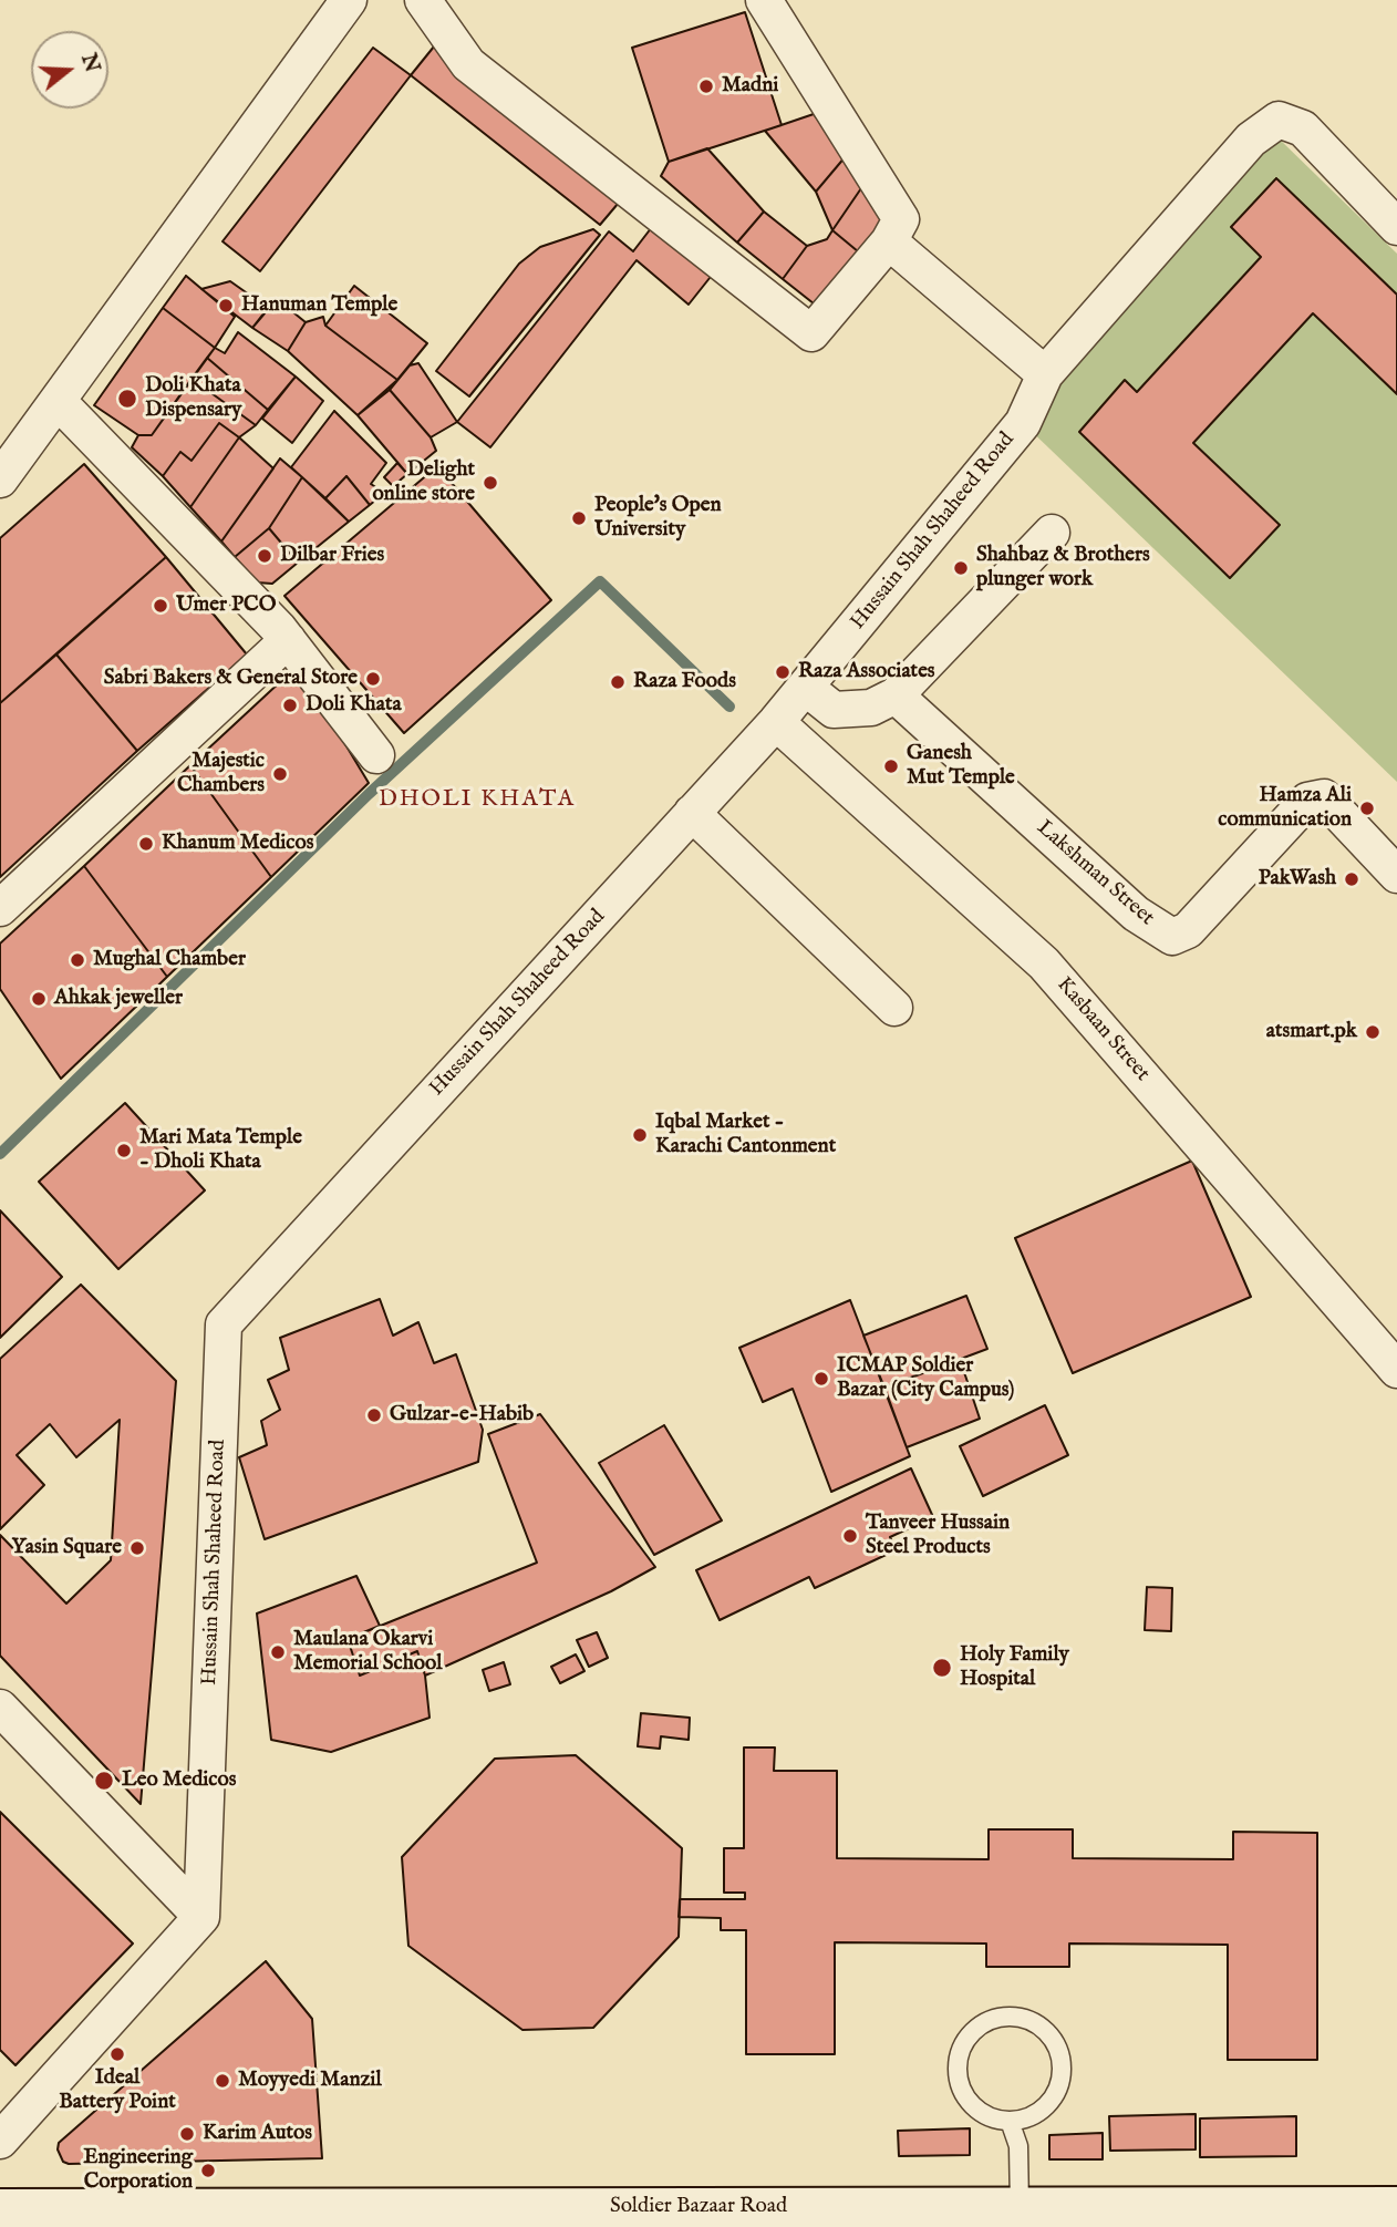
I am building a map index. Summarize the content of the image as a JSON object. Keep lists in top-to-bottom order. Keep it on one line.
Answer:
{"streets":{"main road":["Soldier Bazaar Road"],"street":["Hussain Shah Shaheed Road","Lakshman Street","Kasbaan Street"]},"crossings":[["Hussain Shah Shaheed Road","Kasbaan Street"]],"districts":["DHOLI KHATA"],"places":["Madni","Hanuman Temple","Doli Khata Dispensary","Delight online store","People's Open University","Dilbar Fries","Shahbaz & Brothers plunger work","Umer PCO","Raza Associates","Sabri Bakers & General Store","Raza Foods","Doli Khata","Ganesh Mut Temple","Majestic Chambers","Hamza Ali communication","Khanum Medicos","PakWash","Mughal Chamber","Ahkak jeweller","atsmart.pk","Iqbal Market - Karachi Cantonment","Mari Mata Temple - Dholi Khata","ICMAP Soldier Bazar (City Campus)","Gulzar-e-Habib","Tanveer Hussain Steel Products","Yasin Square","Maulana Okarvi Memorial School","Holy Family Hospital","Leo Medicos","Ideal Battery Point","Moyyedi Manzil","Karim Autos","Engineering Corporation"],"north":"right"}
